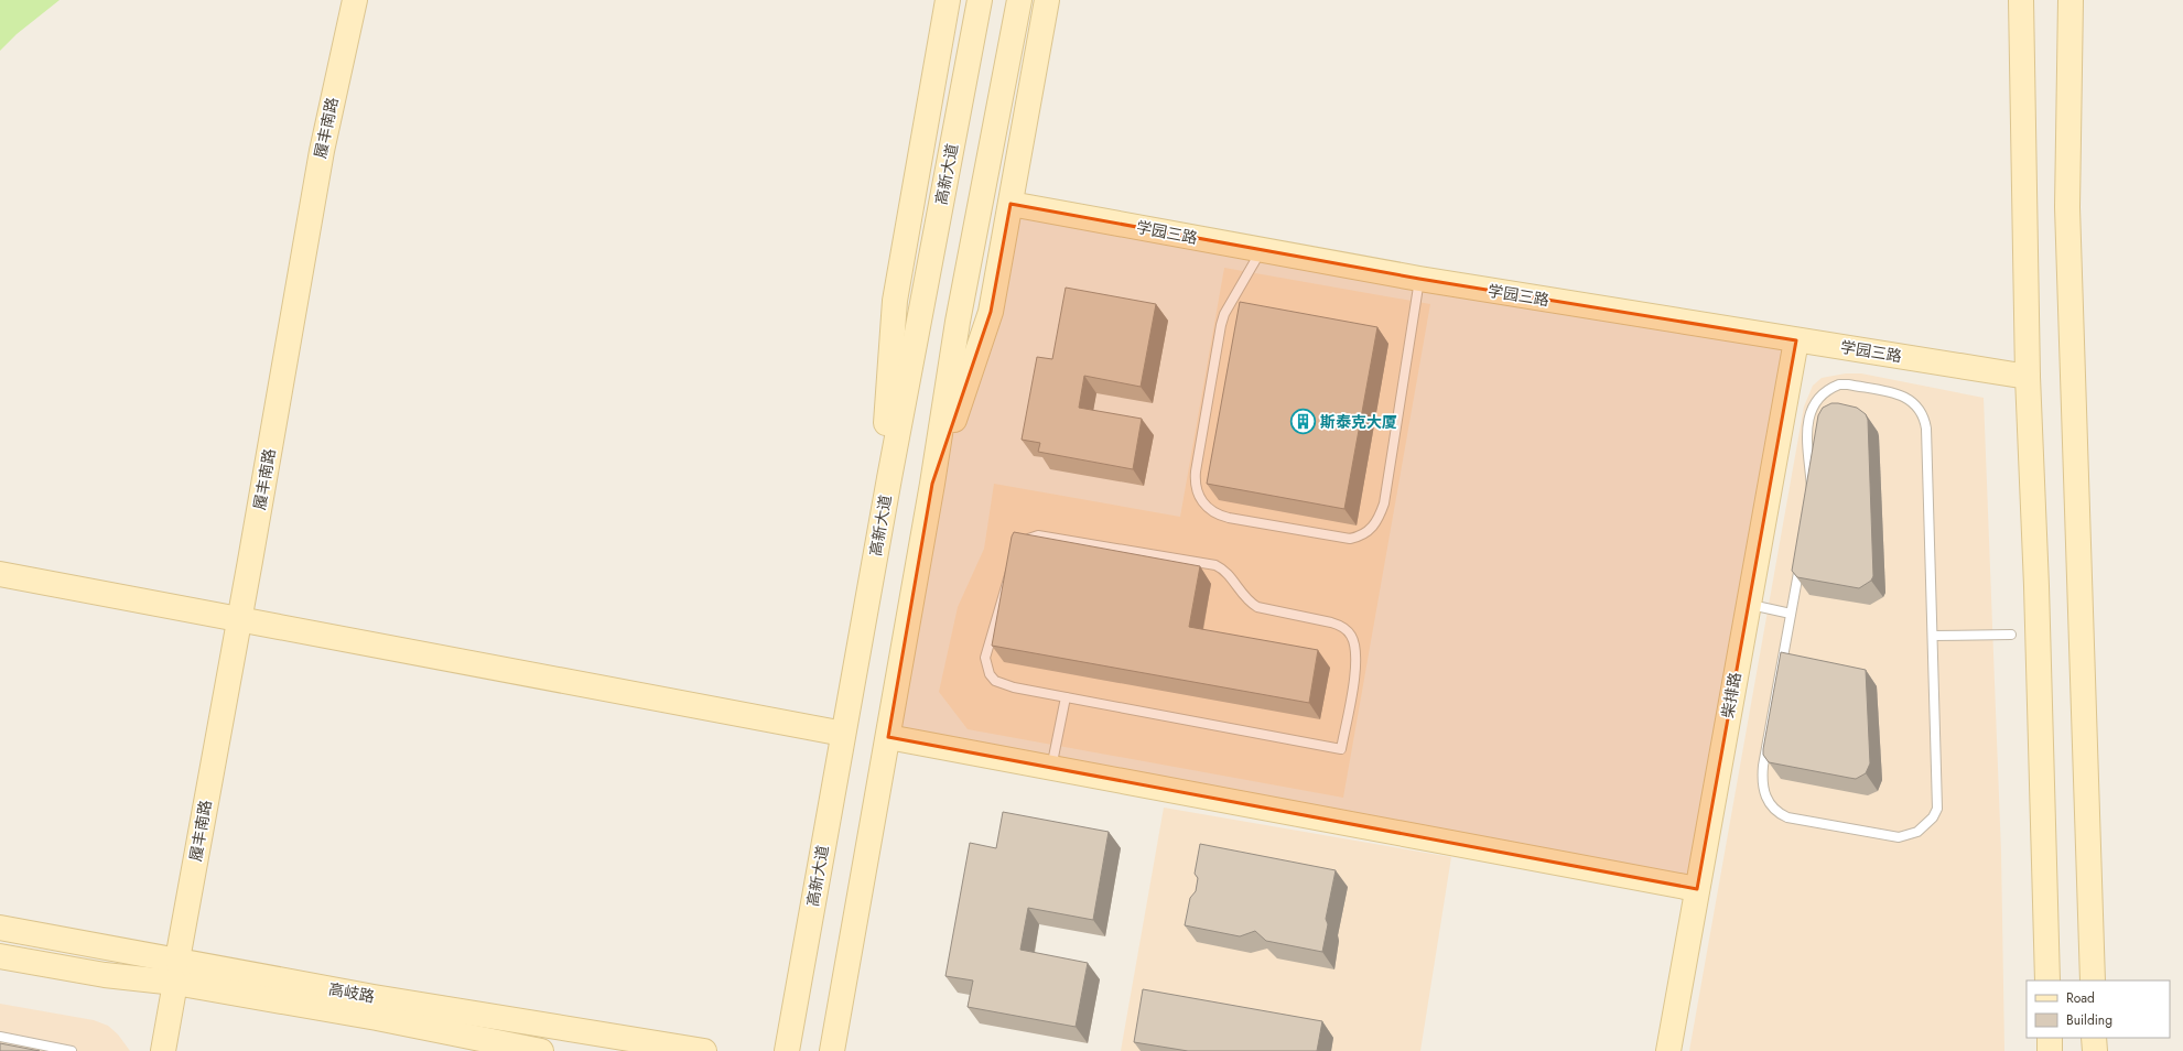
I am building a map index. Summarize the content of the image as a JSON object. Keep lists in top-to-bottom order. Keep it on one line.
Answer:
{"streets":{"main road":["履丰南路","高新大道","学园三路","柴排路","高岐路"]},"crossings":[["履丰南路","高岐路"],["学园三路","柴排路"]],"places":{"building":["斯泰克大厦"]},"legend":["Road","Building"]}
